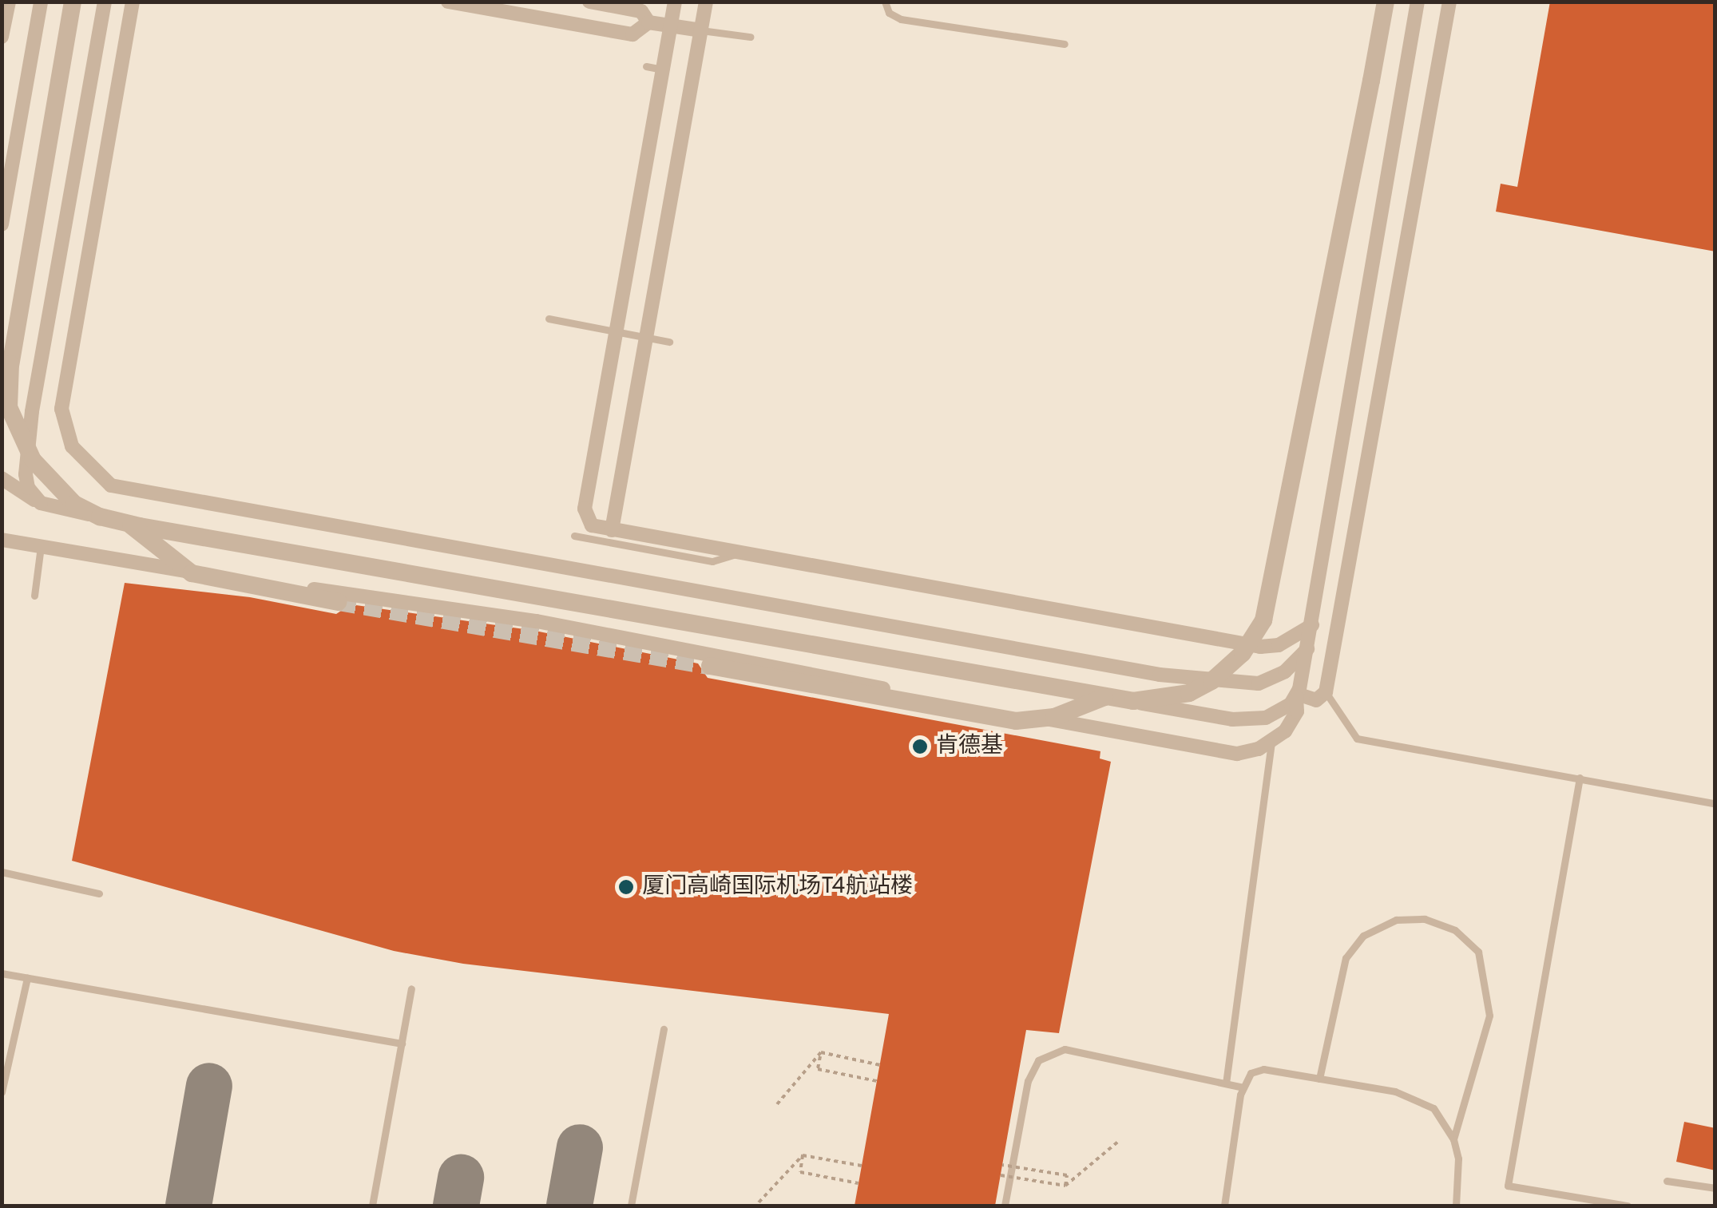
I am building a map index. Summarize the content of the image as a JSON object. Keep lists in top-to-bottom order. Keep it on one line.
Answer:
{"places":["肯德基","厦门高崎国际机场T4航站楼"]}
